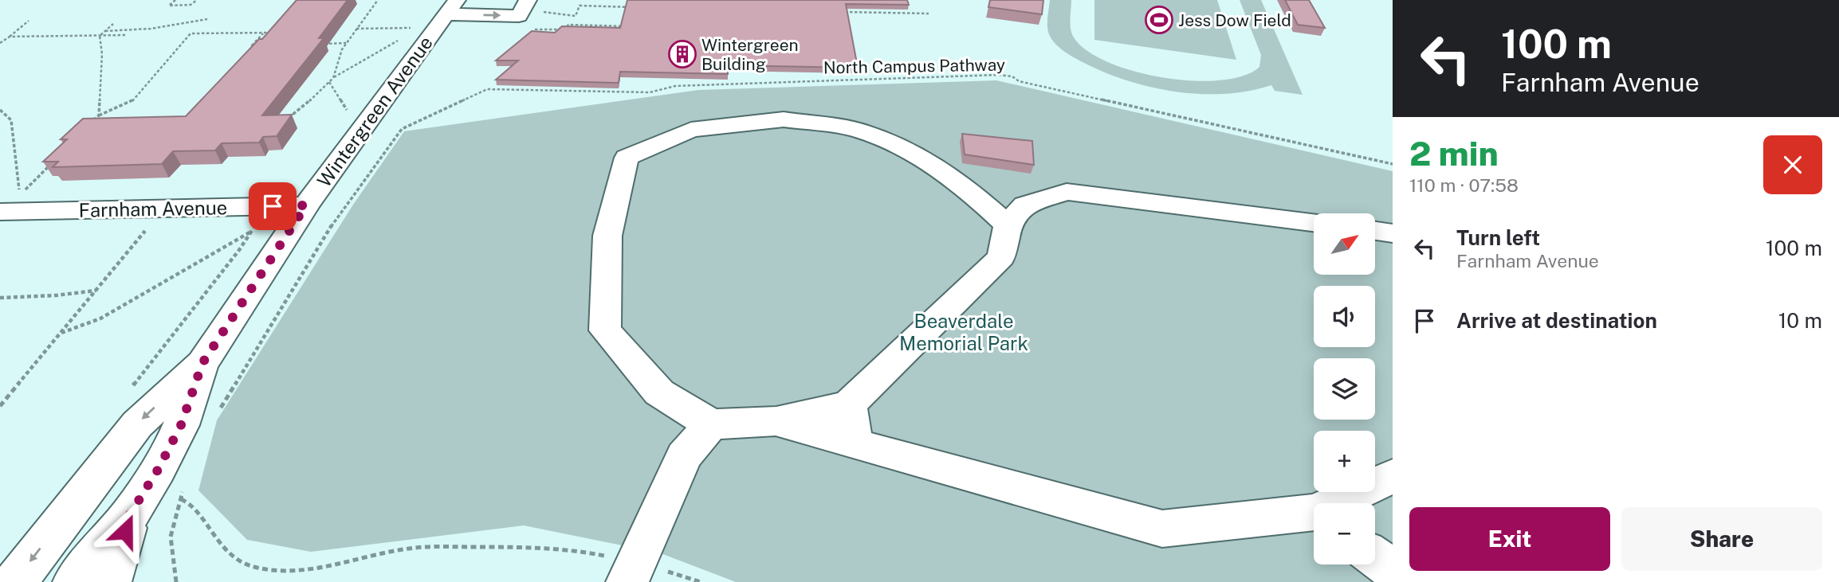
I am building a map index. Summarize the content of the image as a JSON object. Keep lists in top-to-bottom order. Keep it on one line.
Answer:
{"streets":{"street":["Wintergreen Avenue","Farnham Avenue"],"path":["North Campus Pathway"]},"crossings":[["Wintergreen Avenue","Farnham Avenue"]],"parks":["Beaverdale Memorial Park"],"places":{"sports":["Jess Dow Field"],"building":["Wintergreen Building"]},"north":"top right","page":{"turn":["100 m","Farnham Avenue"],"heading":["2 min","110 m · 07:58"],"list":[{"name":"Turn left","note":"Farnham Avenue","value":"100 m"},{"name":"Arrive at destination","value":"10 m"}],"map_buttons":["+","−"],"buttons":["Exit","Share"]}}
